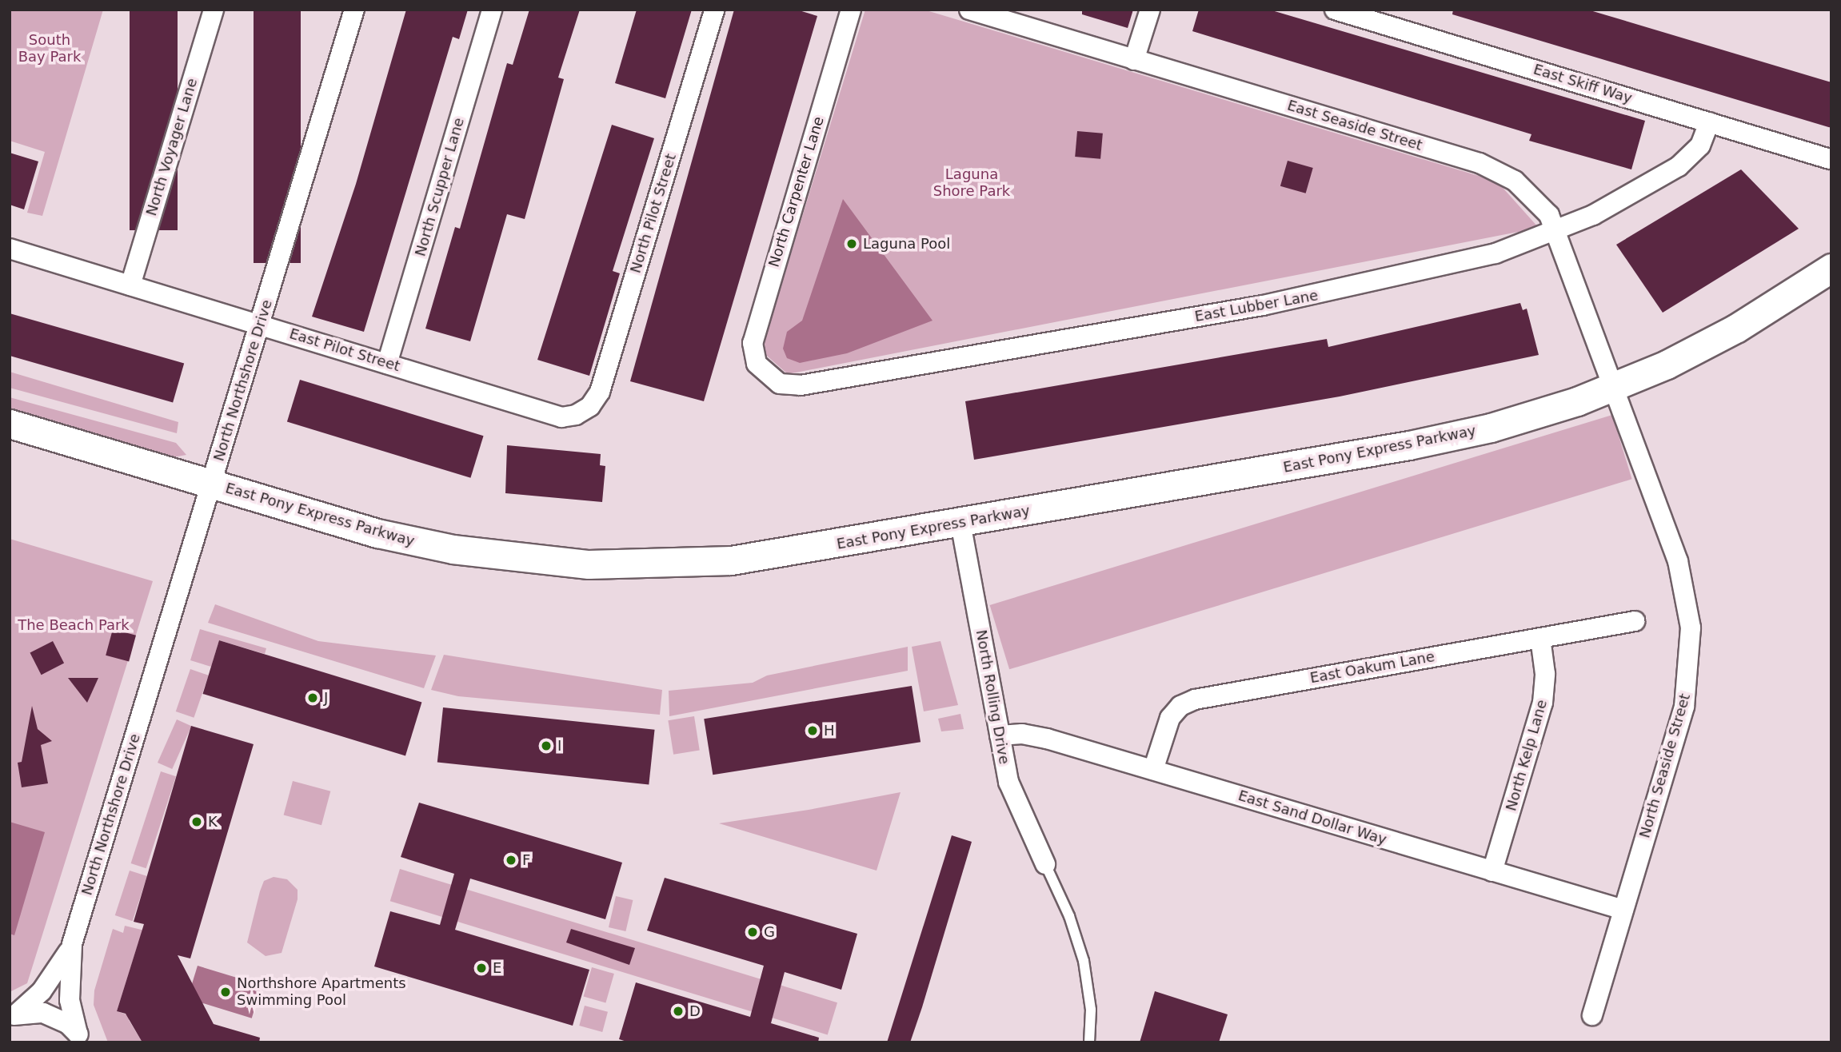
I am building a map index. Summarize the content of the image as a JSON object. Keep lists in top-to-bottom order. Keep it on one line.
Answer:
{"streets":{"main road":["East Pony Express Parkway"],"street":["East Skiff Way","East Seaside Street","North Voyager Lane","North Scupper Lane","North Carpenter Lane","North Pilot Street","East Lubber Lane","East Pilot Street","North Northshore Drive","East Oakum Lane","North Rolling Drive","North Kelp Lane","North Seaside Street","East Sand Dollar Way"]},"crossings":[["East Skiff Way","East Lubber Lane"],["East Seaside Street","East Lubber Lane"],["East Seaside Street","East Pony Express Parkway"],["East Seaside Street","North Seaside Street"],["North Voyager Lane","East Pilot Street"],["North Scupper Lane","East Pilot Street"],["North Carpenter Lane","East Lubber Lane"],["North Pilot Street","East Pilot Street"],["East Pilot Street","North Northshore Drive"],["North Northshore Drive","East Pony Express Parkway"],["East Pony Express Parkway","North Rolling Drive"],["East Pony Express Parkway","North Seaside Street"],["East Oakum Lane","North Kelp Lane"],["East Oakum Lane","East Sand Dollar Way"],["North Rolling Drive","East Sand Dollar Way"],["North Kelp Lane","East Sand Dollar Way"],["North Seaside Street","East Sand Dollar Way"]],"parks":["South Bay Park","Laguna Shore Park","The Beach Park"],"places":["Laguna Pool","J","H","I","K","F","G","E","Northshore Apartments Swimming Pool","D"]}
